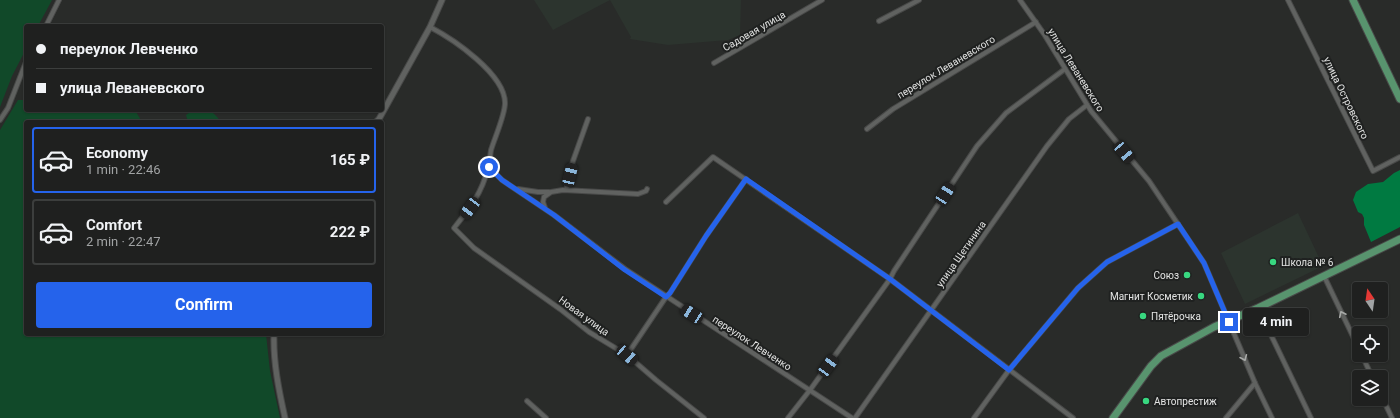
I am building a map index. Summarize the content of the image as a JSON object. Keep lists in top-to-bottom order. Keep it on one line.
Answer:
{"streets":{"street":["Садовая улица","переулок Леваневского","улица Леваневского","улица Островского","улица Щетинина","Новая улица","переулок Левченко"]},"crossings":[["переулок Леваневского","улица Леваневского"],["улица Леваневского","улица Щетинина"],["улица Щетинина","переулок Левченко"],["Новая улица","переулок Левченко"]],"places":["Школа № 6","Союз","Магнит Косметик","Пятёрочка","Автопрестиж"],"north":"top","page":{"banner":["переулок Левченко","улица Леваневского"],"list":[{"name":"Economy","note":"1 min · 22:46","value":"165 ₽"},{"name":"Comfort","note":"2 min · 22:47","value":"222 ₽"}],"buttons":"Confirm","bubble":"4 min"}}
